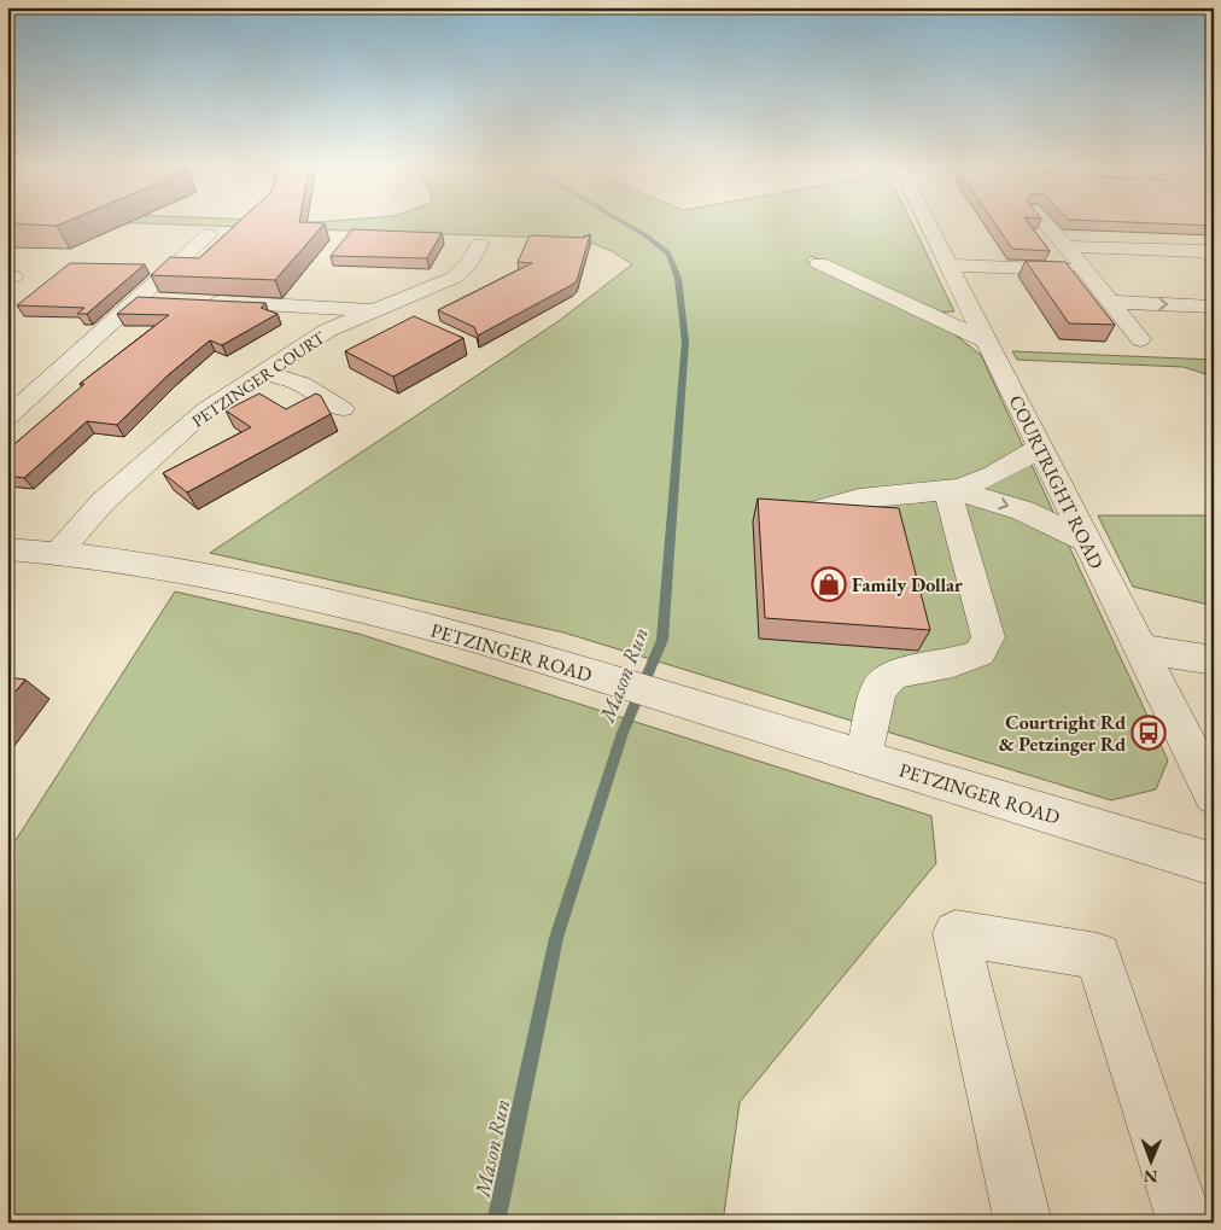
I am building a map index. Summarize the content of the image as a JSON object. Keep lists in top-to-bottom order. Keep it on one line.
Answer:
{"streets":{"street":["PETZINGER COURT","COURTRIGHT ROAD","PETZINGER ROAD"]},"crossings":[["PETZINGER COURT","PETZINGER ROAD"]],"water":["Mason Run"],"places":{"shop":["Family Dollar"],"bus stop":["Courtright Rd & Petzinger Rd"]},"north":"bottom"}
